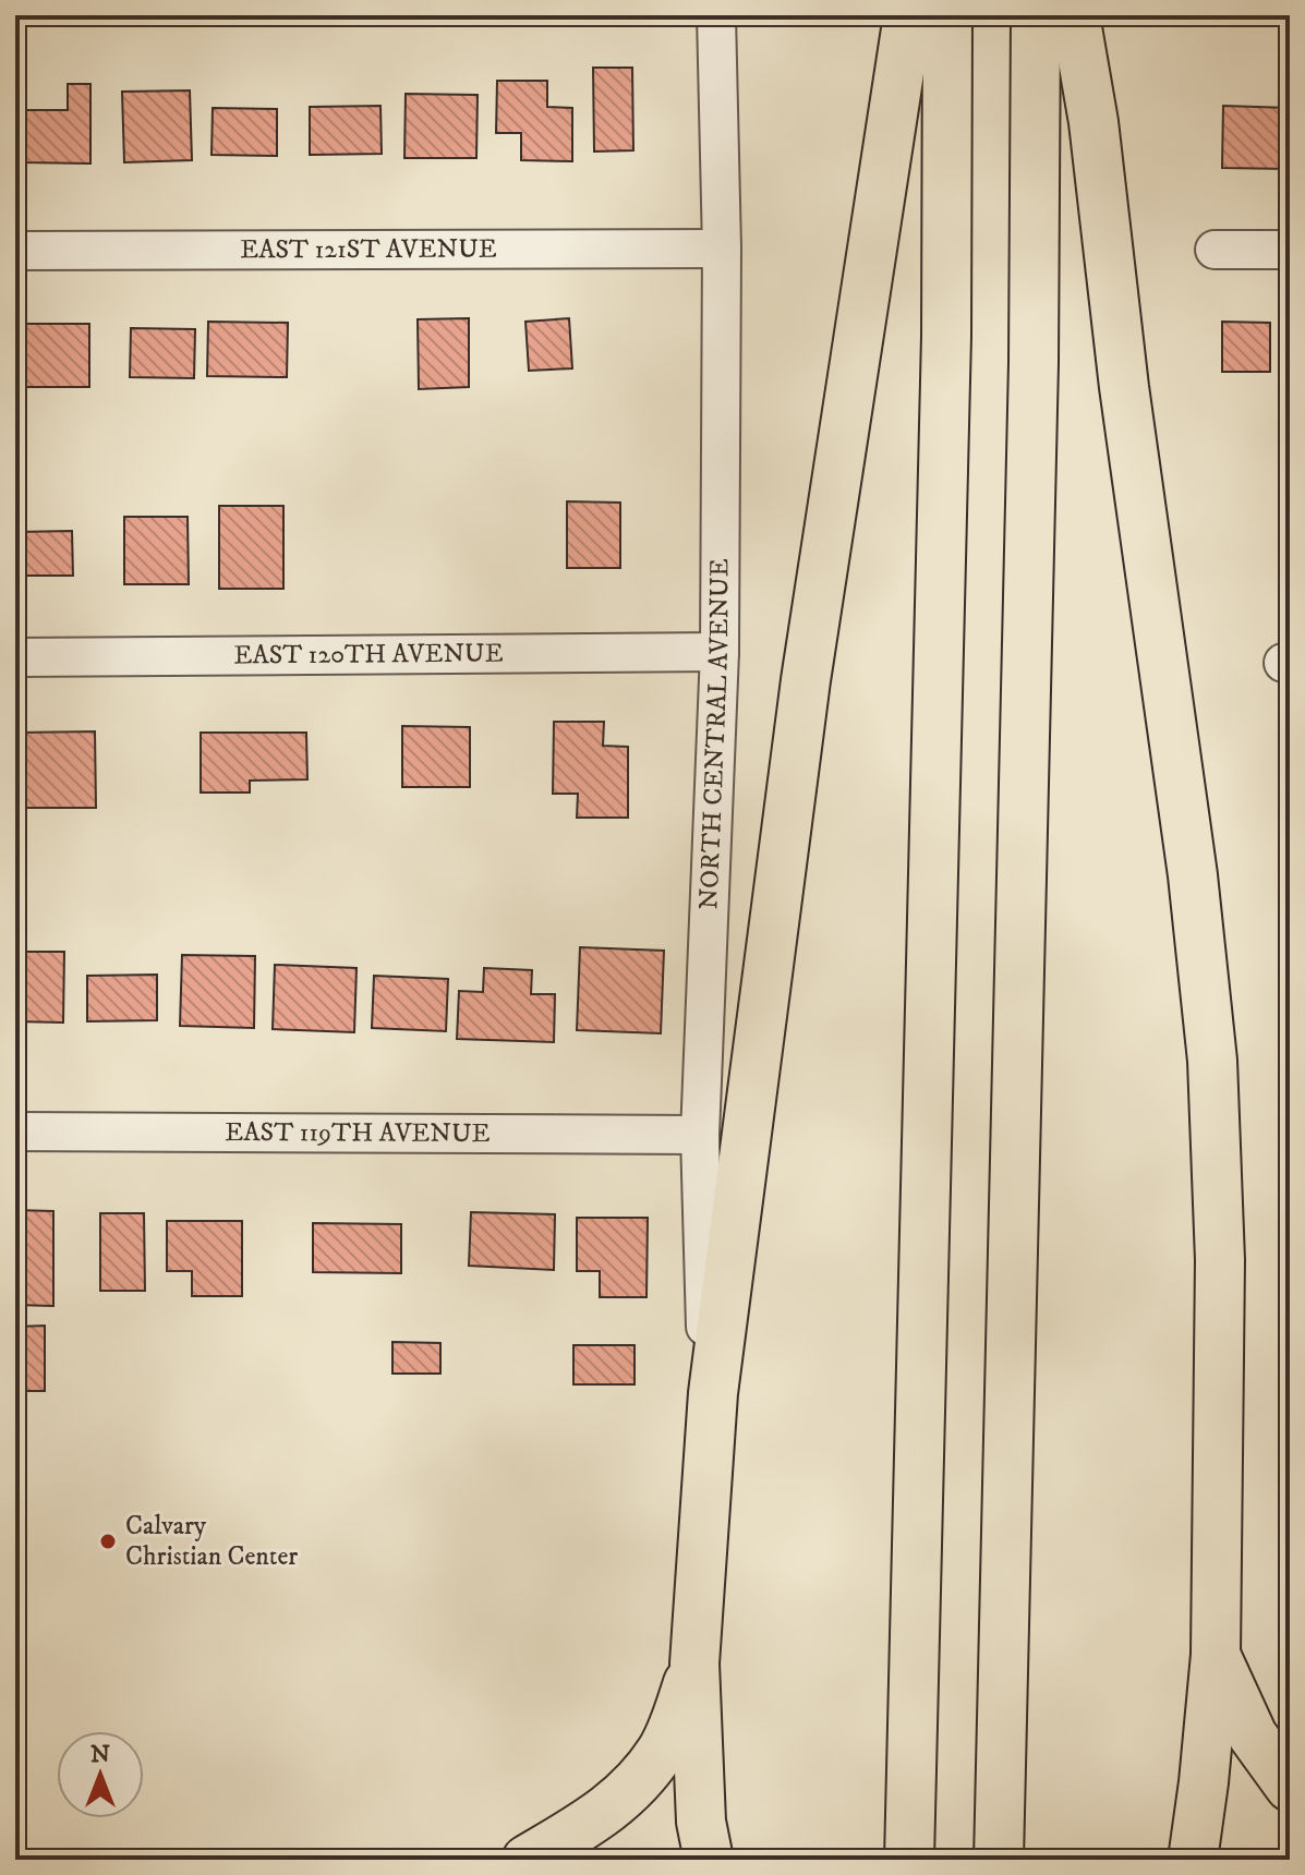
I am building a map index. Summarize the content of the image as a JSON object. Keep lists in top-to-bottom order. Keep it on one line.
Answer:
{"streets":{"street":["EAST 121ST AVENUE","EAST 120TH AVENUE","NORTH CENTRAL AVENUE","EAST 119TH AVENUE"]},"crossings":[["EAST 121ST AVENUE","NORTH CENTRAL AVENUE"],["EAST 120TH AVENUE","NORTH CENTRAL AVENUE"],["NORTH CENTRAL AVENUE","EAST 119TH AVENUE"]],"places":["Calvary Christian Center"],"north":"top"}
